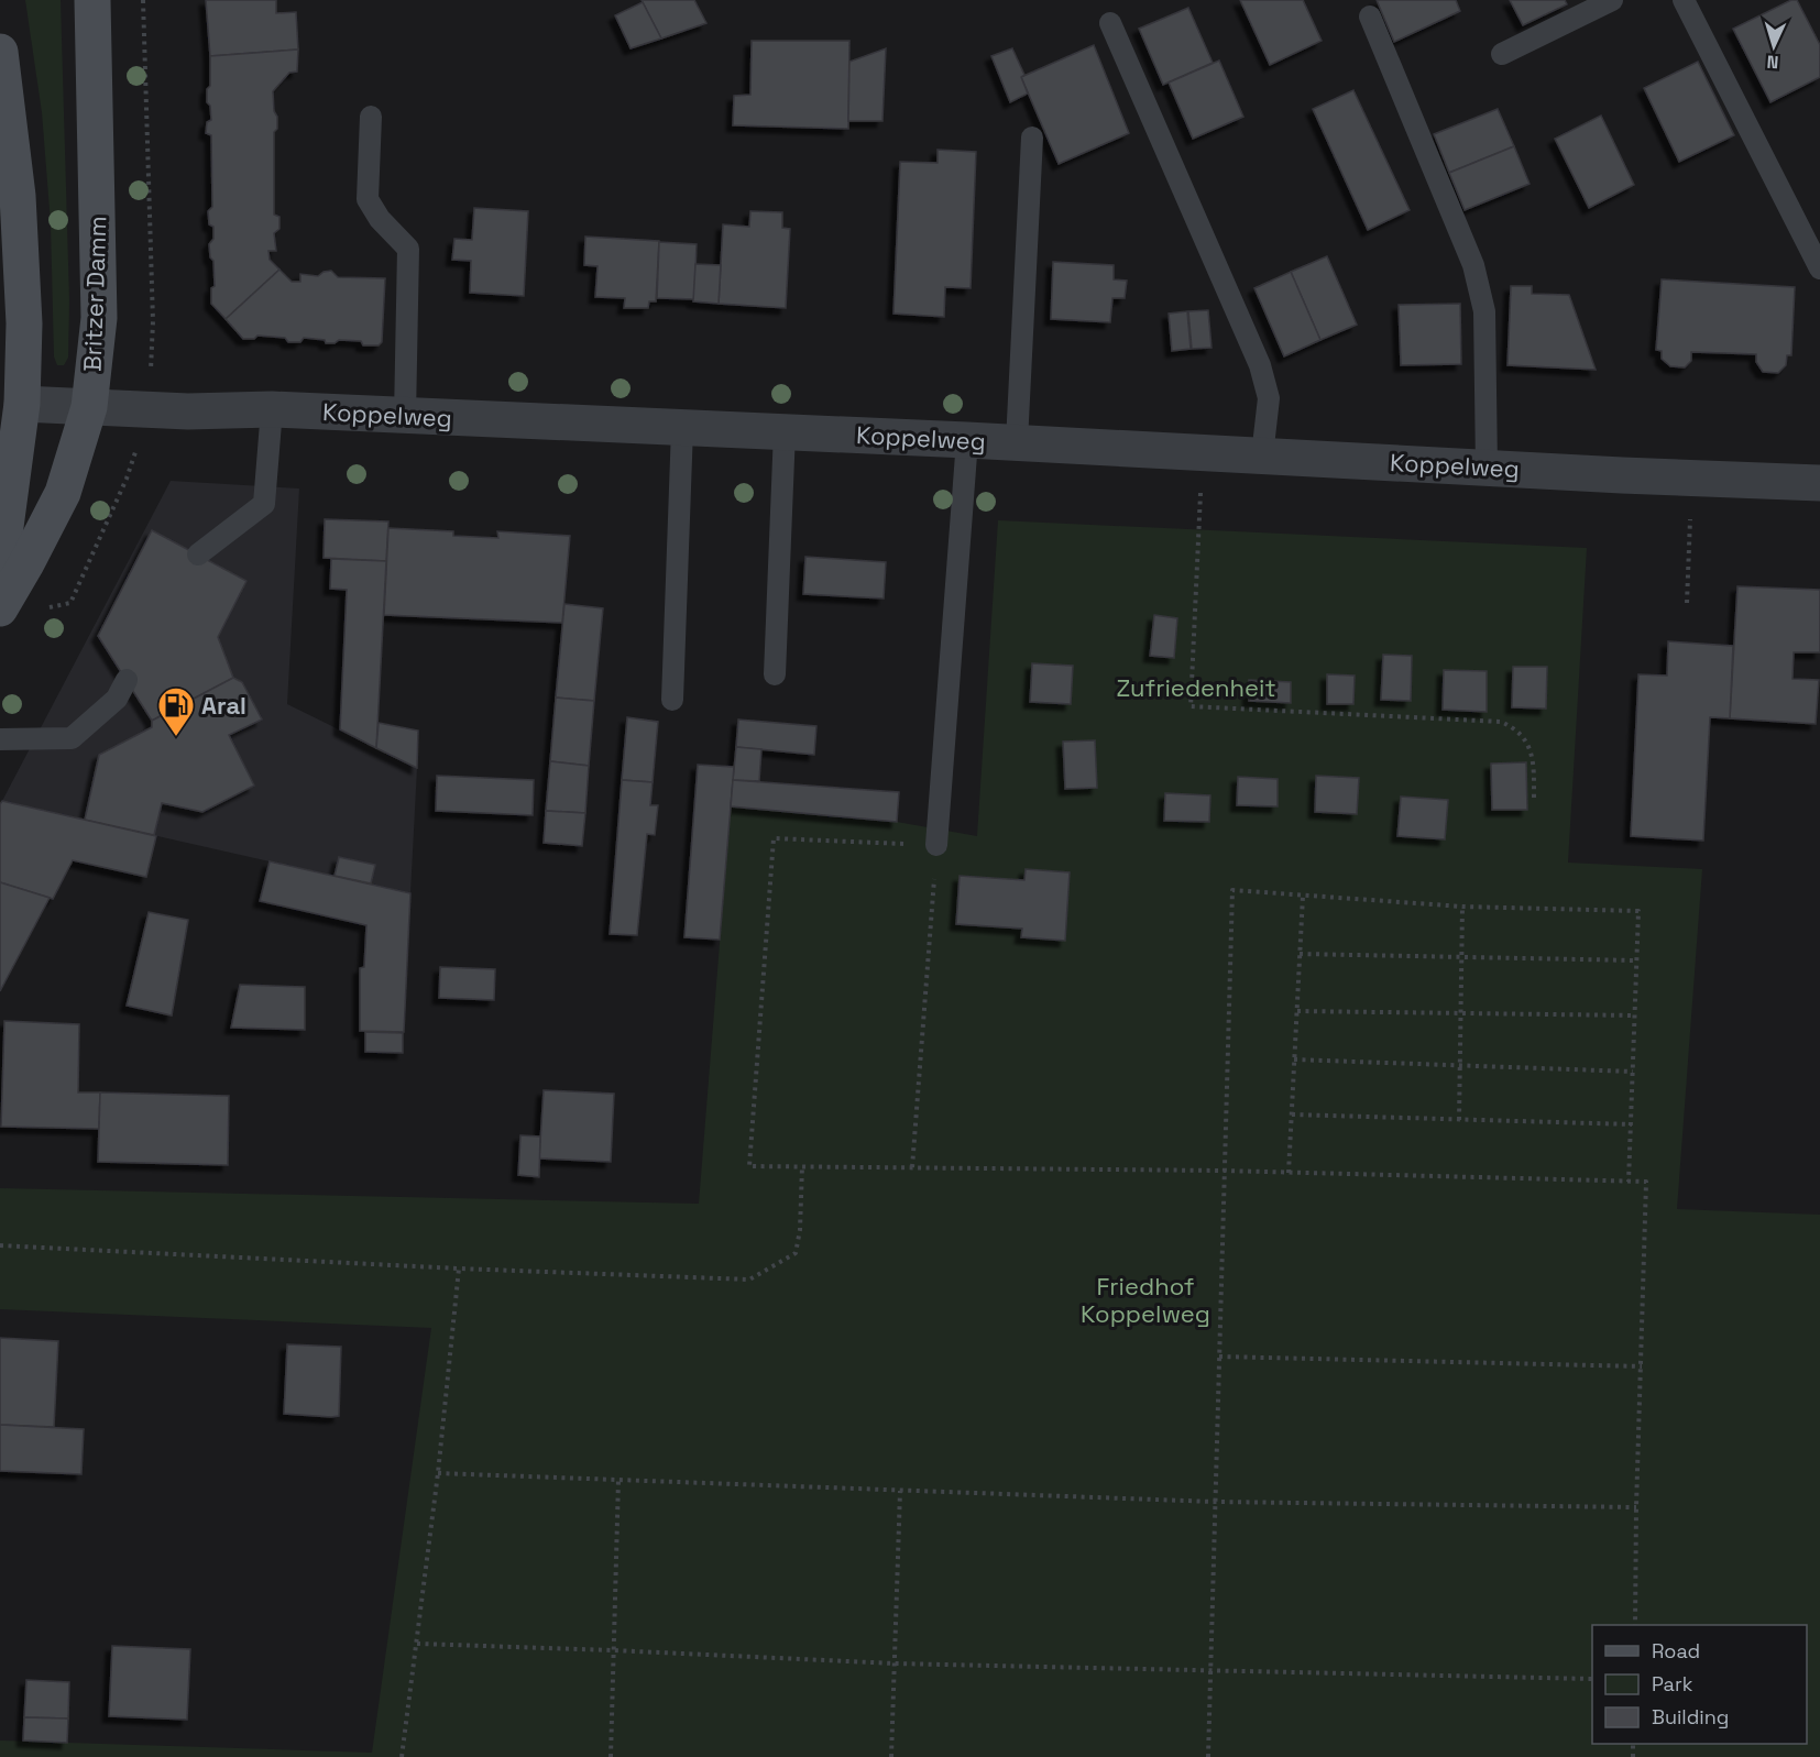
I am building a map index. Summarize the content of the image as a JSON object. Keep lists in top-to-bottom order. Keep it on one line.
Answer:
{"streets":{"main road":["Britzer Damm"],"street":["Koppelweg"]},"crossings":[["Britzer Damm","Koppelweg"]],"parks":["Zufriedenheit","Friedhof Koppelweg"],"places":{"fuel station":["Aral"]},"legend":["Road","Park","Building"],"north":"bottom"}
